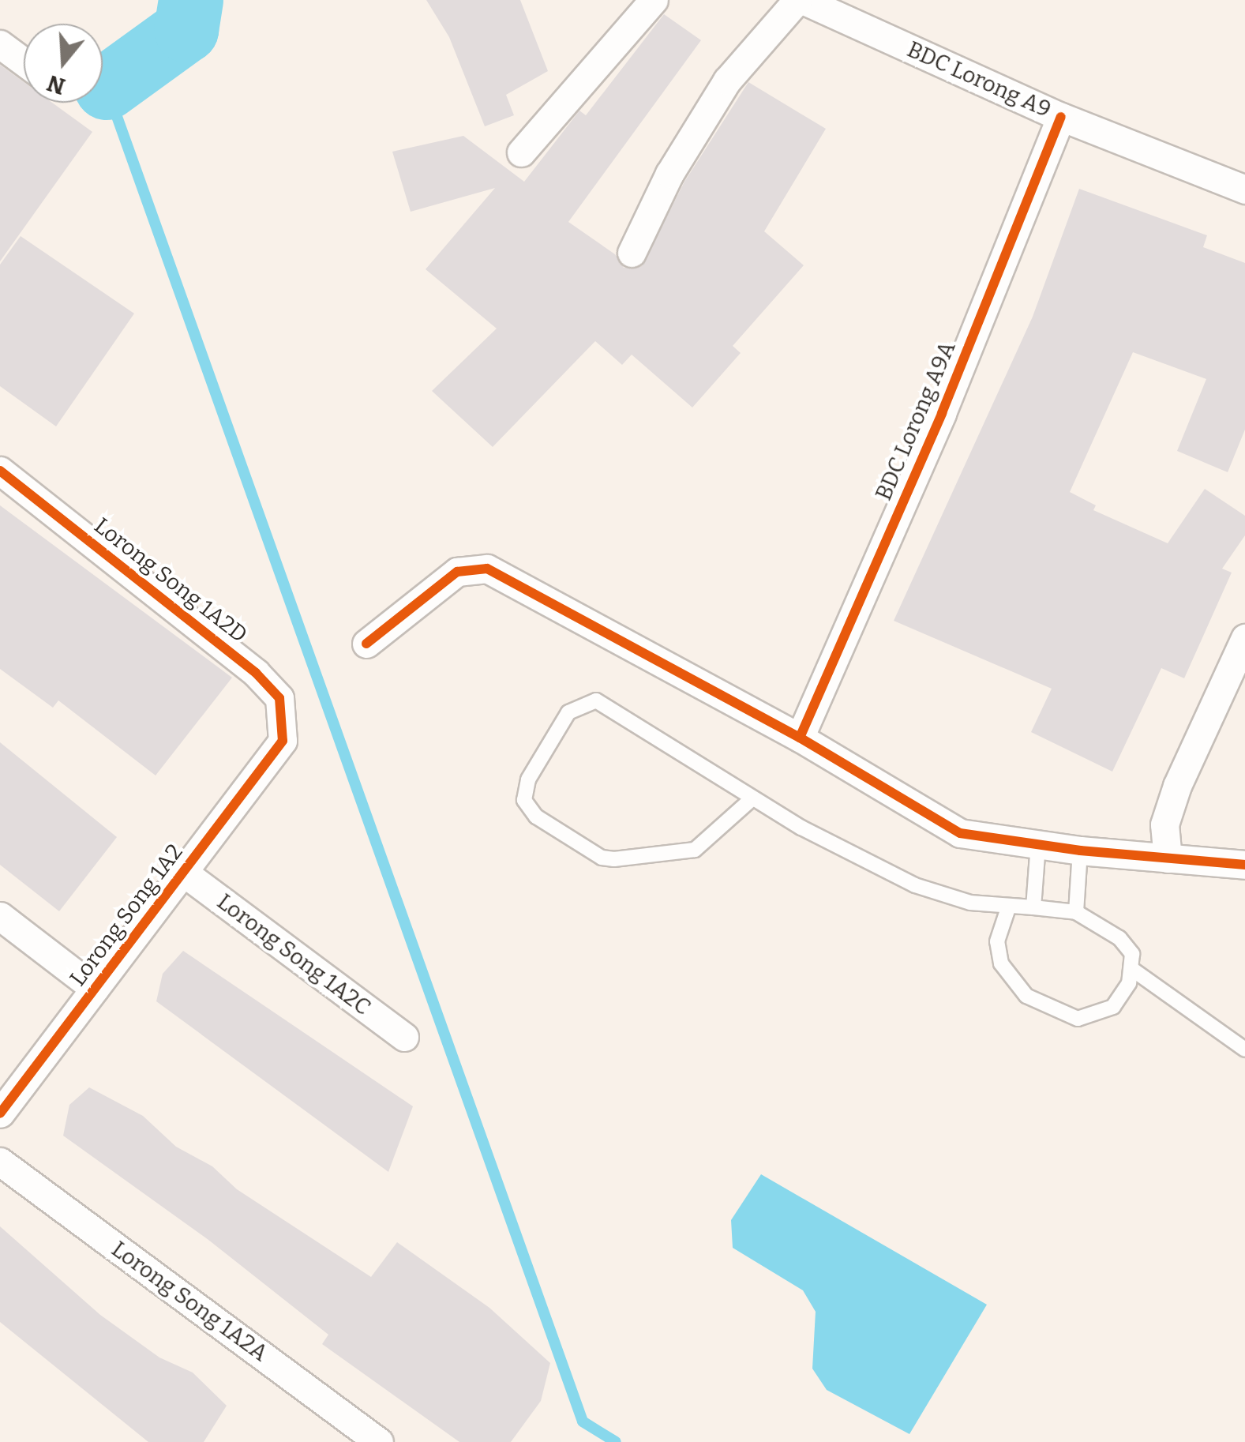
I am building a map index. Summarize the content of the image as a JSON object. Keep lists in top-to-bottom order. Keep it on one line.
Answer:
{"streets":{"street":["BDC Lorong A9","BDC Lorong A9A","Lorong Song 1A2D","Lorong Song 1A2","Lorong Song 1A2C","Lorong Song 1A2A"]},"crossings":[["BDC Lorong A9","BDC Lorong A9A"],["Lorong Song 1A2D","Lorong Song 1A2"],["Lorong Song 1A2","Lorong Song 1A2C"]],"north":"bottom"}
